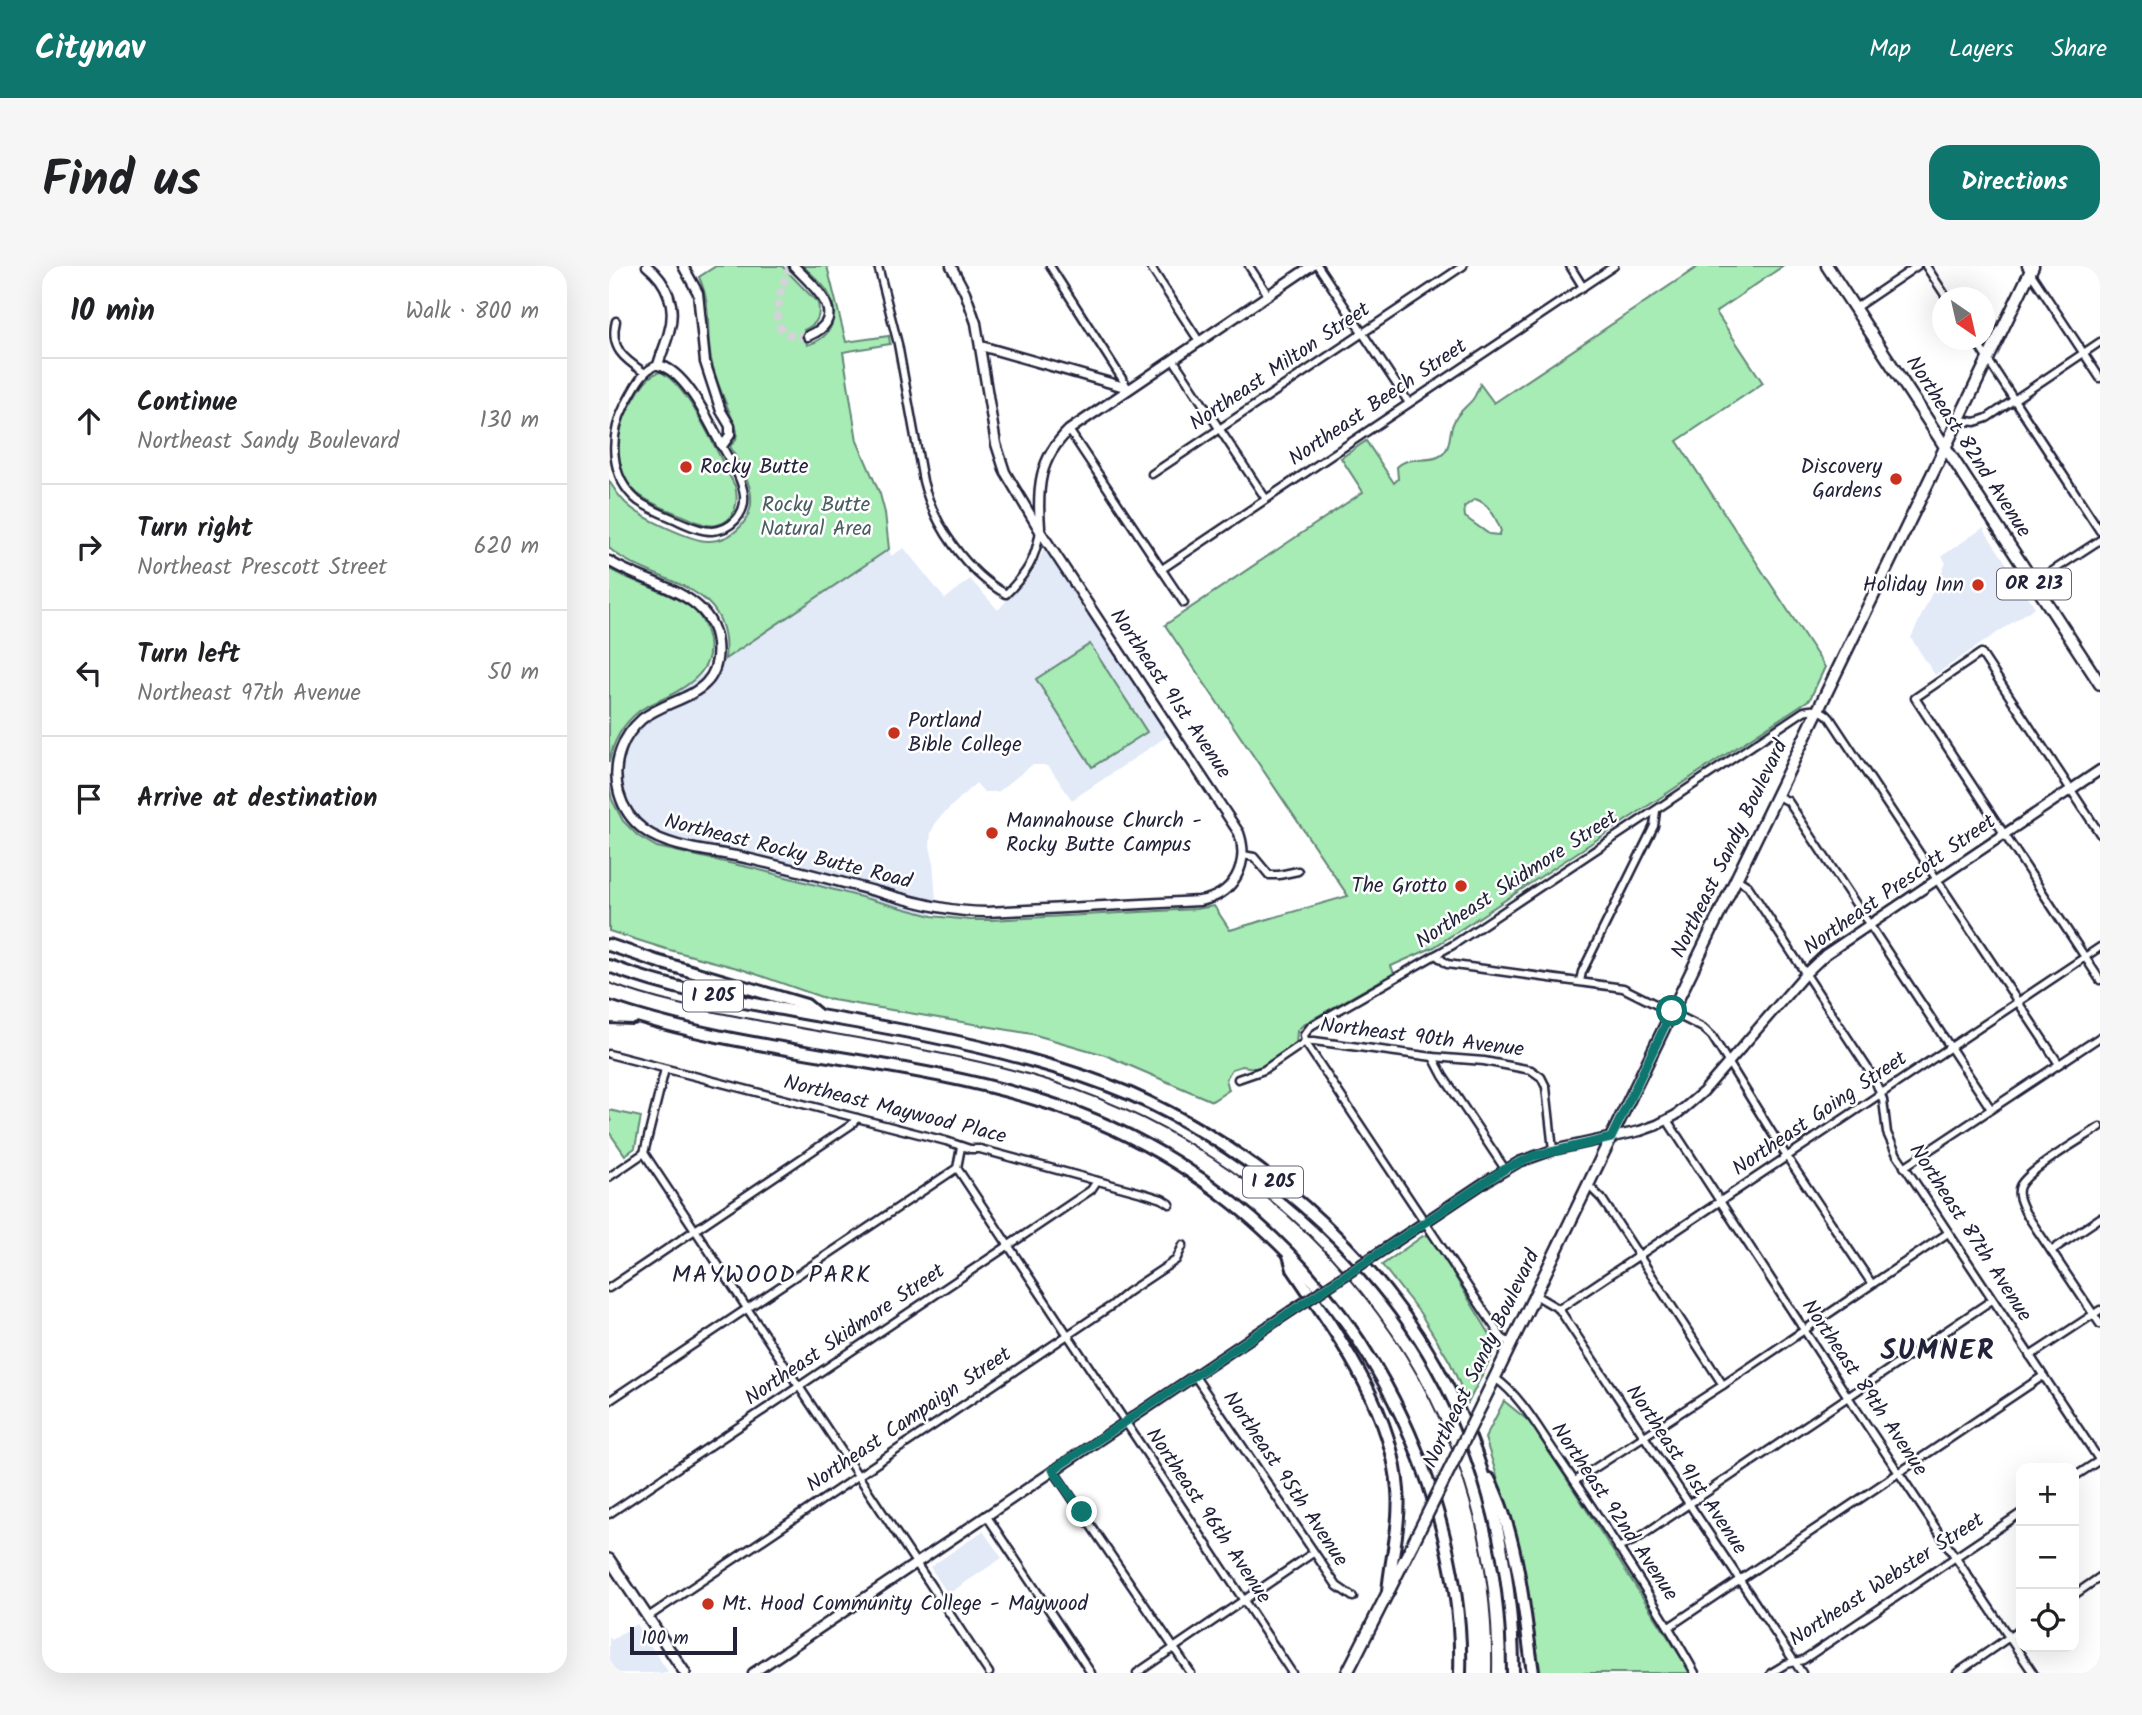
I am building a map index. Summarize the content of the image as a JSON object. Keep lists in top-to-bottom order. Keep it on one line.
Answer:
{"streets":{"highway":["I 205"],"main road":["Northeast 82nd Avenue","OR 213","Northeast Sandy Boulevard"],"street":["Northeast Milton Street","Northeast Beech Street","Northeast 91st Avenue","Northeast Rocky Butte Road","Northeast Skidmore Street","Northeast Prescott Street","Northeast 90th Avenue","Northeast Maywood Place","Northeast Going Street","Northeast 87th Avenue","Northeast 89th Avenue","Northeast Campaign Street","Northeast 95th Avenue","Northeast 92nd Avenue","Northeast 96th Avenue","Northeast Webster Street"]},"crossings":[["Northeast 82nd Avenue","Northeast Sandy Boulevard"],["Northeast 91st Avenue","Northeast Sandy Boulevard"],["Northeast 91st Avenue","Northeast Rocky Butte Road"],["Northeast 91st Avenue","Northeast Going Street"],["Northeast 91st Avenue","Northeast Webster Street"],["Northeast Sandy Boulevard","Northeast Skidmore Street"],["Northeast Sandy Boulevard","Northeast Prescott Street"],["Northeast Sandy Boulevard","Northeast 87th Avenue"],["Northeast Sandy Boulevard","Northeast 92nd Avenue"],["Northeast Skidmore Street","Northeast 90th Avenue"],["Northeast Skidmore Street","Northeast Maywood Place"],["Northeast Skidmore Street","Northeast 96th Avenue"],["Northeast Prescott Street","Northeast 90th Avenue"],["Northeast Prescott Street","Northeast 87th Avenue"],["Northeast Prescott Street","Northeast 89th Avenue"],["Northeast Prescott Street","Northeast 95th Avenue"],["Northeast Prescott Street","Northeast 96th Avenue"],["Northeast Going Street","Northeast 87th Avenue"],["Northeast Going Street","Northeast 89th Avenue"],["Northeast 89th Avenue","Northeast Webster Street"],["Northeast Campaign Street","Northeast 96th Avenue"]],"districts":["MAYWOOD PARK","SUMNER"],"parks":["Rocky Butte Natural Area"],"places":["Rocky Butte","Discovery Gardens","Holiday Inn","Portland Bible College","Mannahouse Church - Rocky Butte Campus","The Grotto","Mt. Hood Community College - Maywood"],"scale_bar":"100 m","north":"bottom right","page":{"header":"Citynav","nav":["Map","Layers","Share"],"title":"Find us","buttons":"Directions","heading":["10 min","Walk · 800 m"],"list":[["Continue","Northeast Sandy Boulevard","130 m"],["Turn right","Northeast Prescott Street","620 m"],["Turn left","Northeast 97th Avenue","50 m"],"Arrive at destination"],"map_buttons":["+","−"],"scale":"100 m"}}
